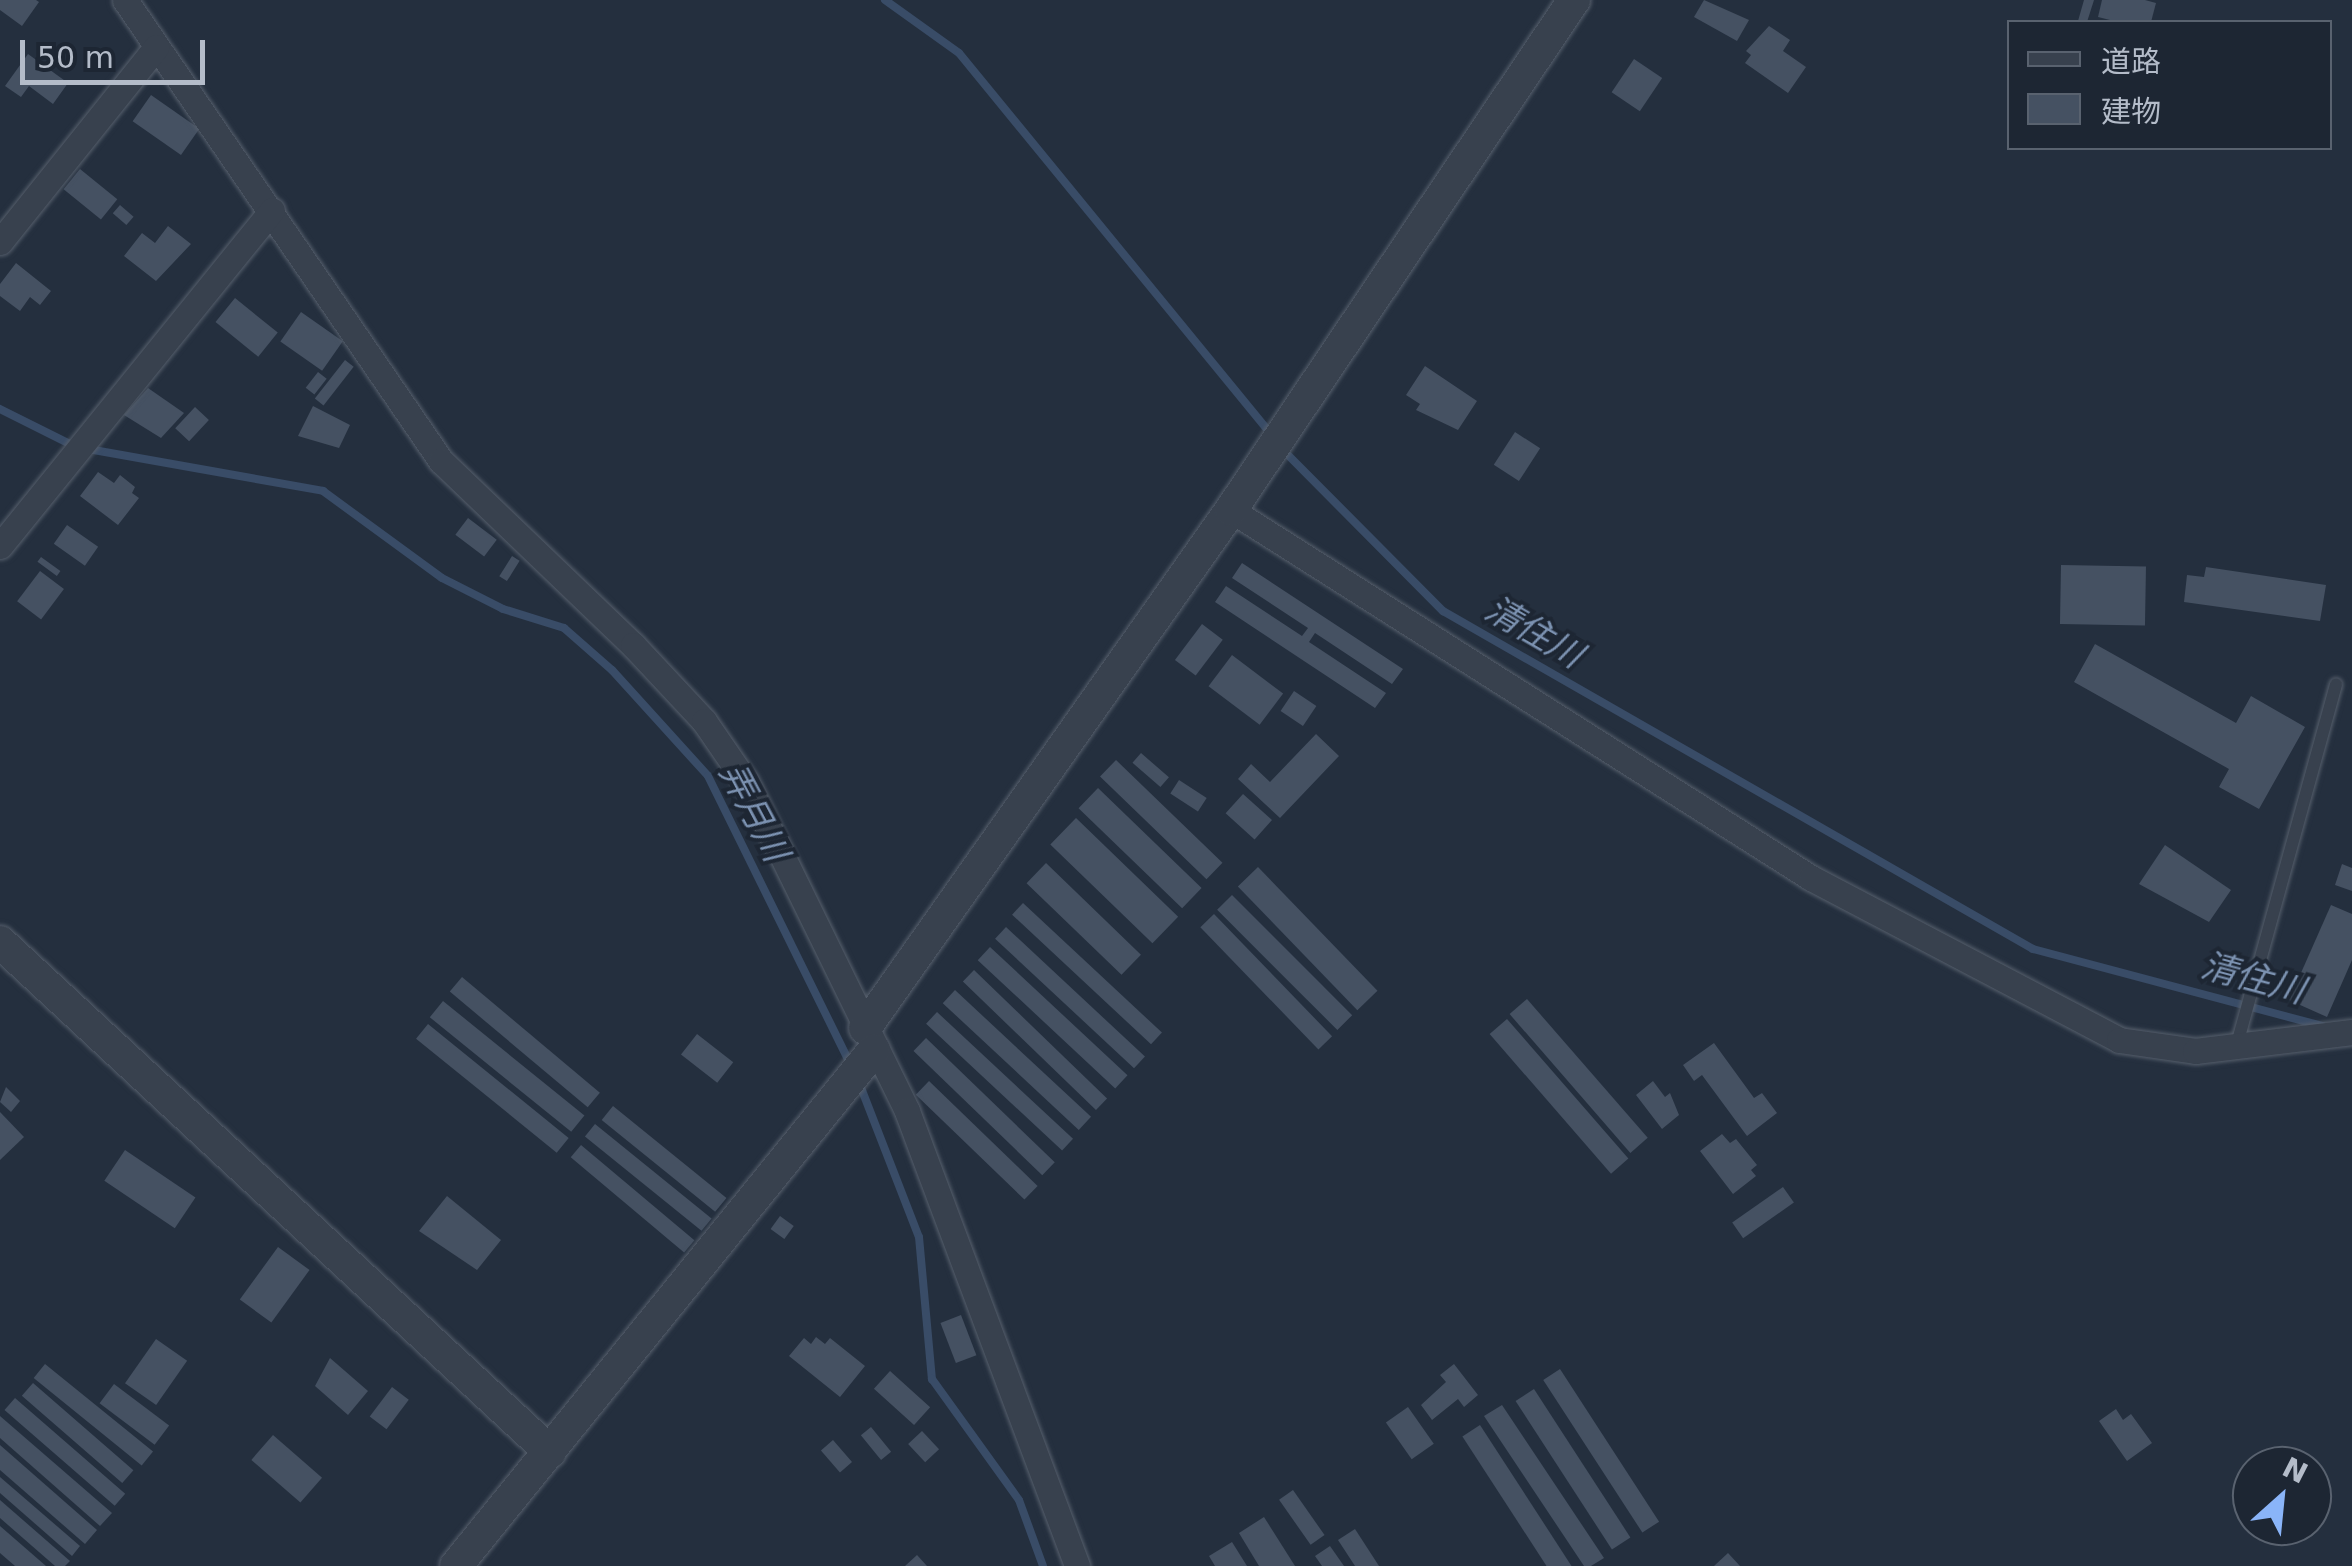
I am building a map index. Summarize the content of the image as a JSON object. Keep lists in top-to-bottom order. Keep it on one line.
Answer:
{"water":["清住川","弄月川"],"legend":["道路","建物"],"scale_bar":"50 m","north":"top right"}
